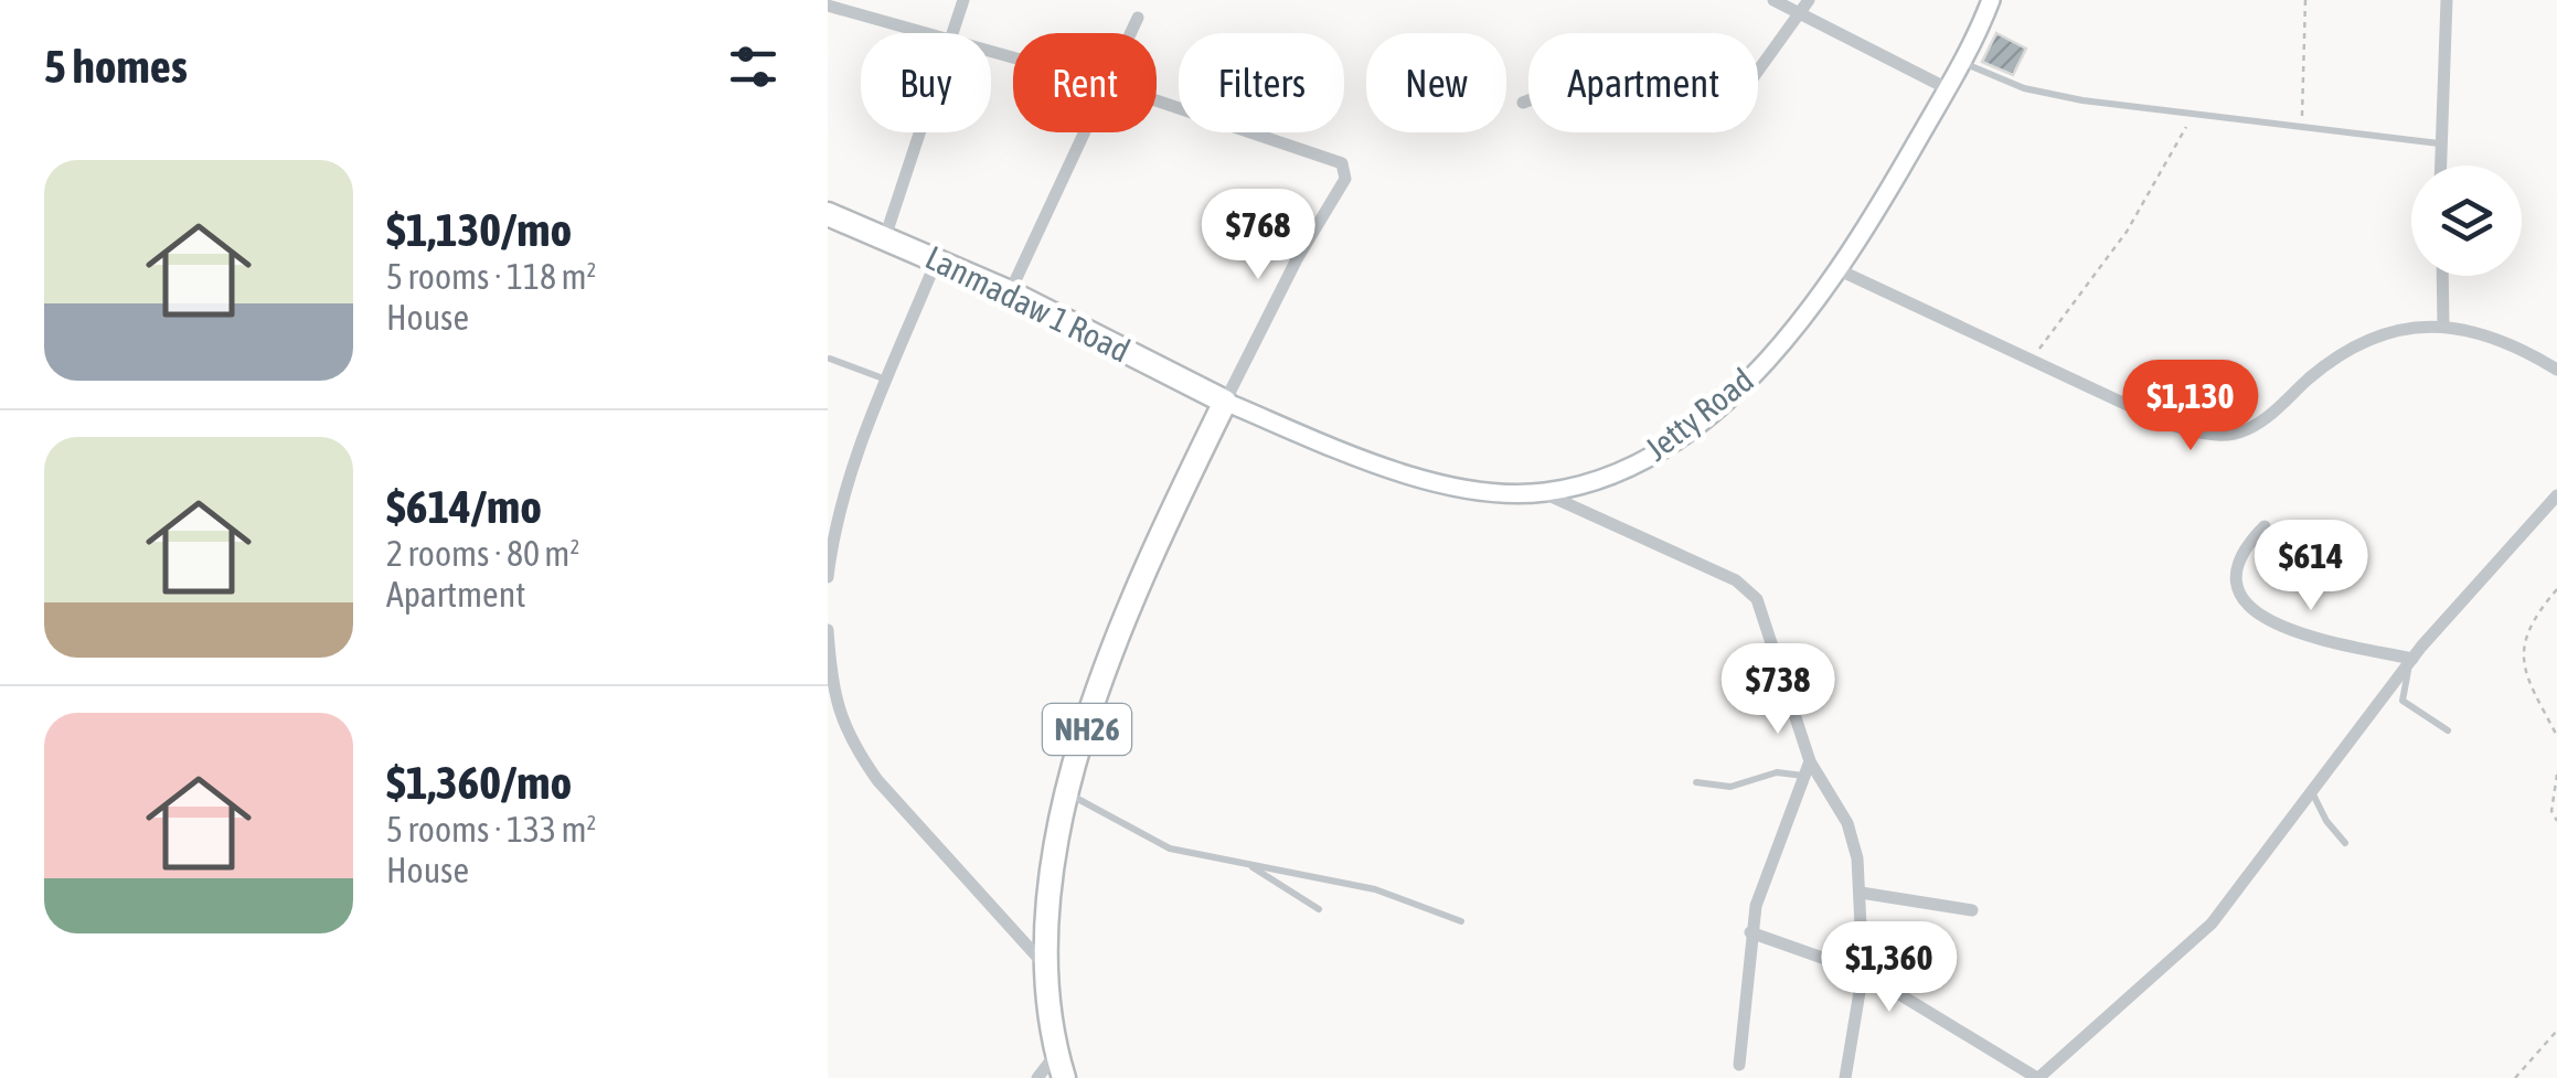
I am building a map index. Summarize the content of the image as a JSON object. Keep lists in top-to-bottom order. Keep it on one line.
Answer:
{"streets":{"highway":["Lanmadaw 1 Road","NH26"],"street":["Jetty Road"]},"crossings":[["Lanmadaw 1 Road","Jetty Road"],["Lanmadaw 1 Road","NH26"],["Jetty Road","NH26"]],"page":{"heading":"5 homes","chip":["Buy","Rent","Filters","New","Apartment"],"list":[{"name":"$1,130/mo","note":"5 rooms · 118 m² · House"},{"name":"$614/mo","note":"2 rooms · 80 m² · Apartment"},{"name":"$1,360/mo","note":"5 rooms · 133 m² · House"}],"price":["$768","$1,130","$614","$738","$1,360"]}}
